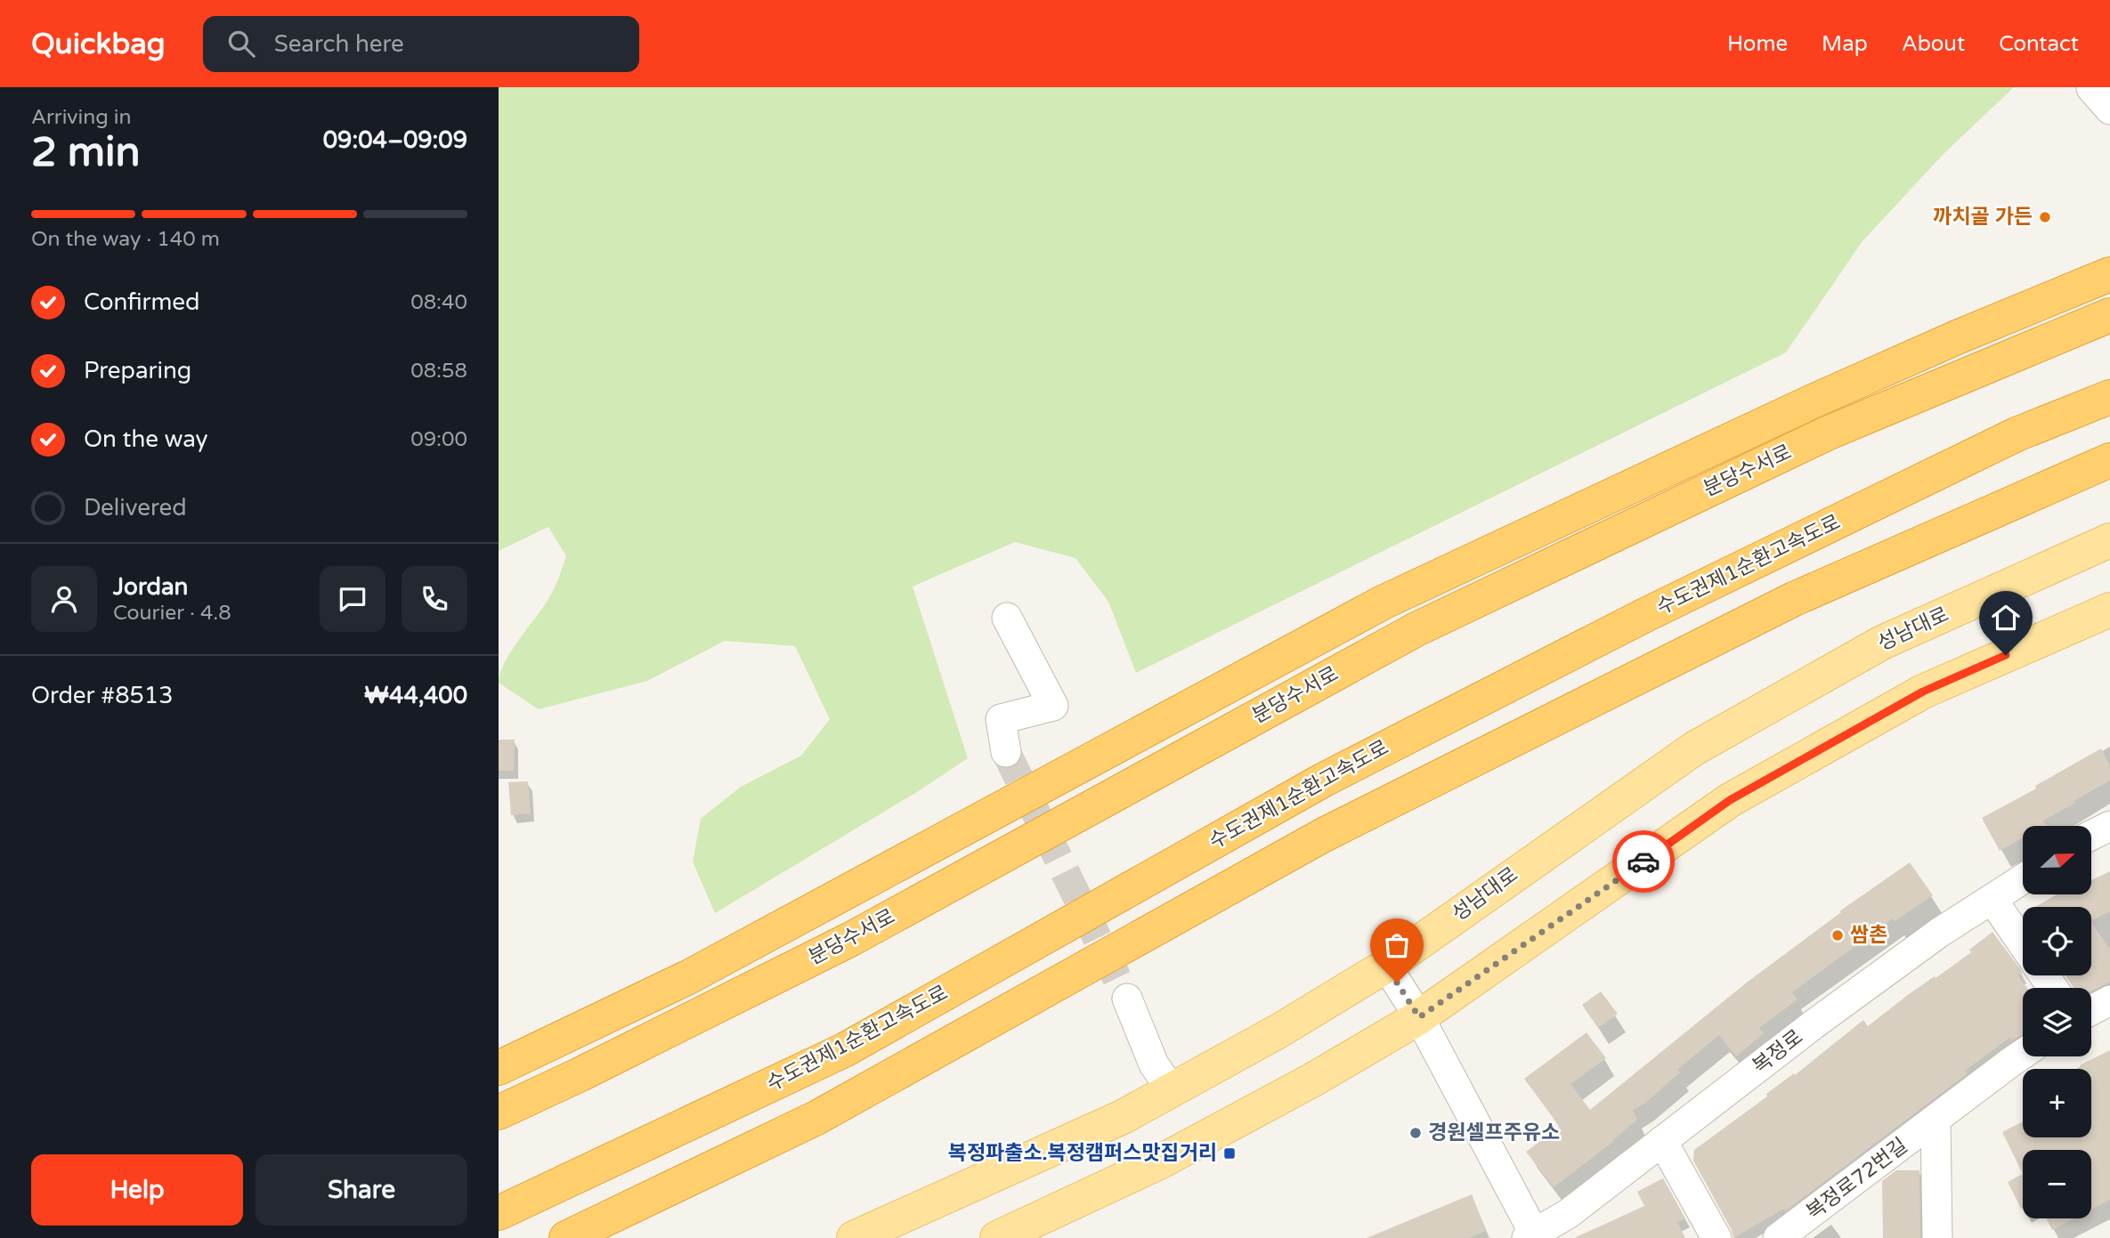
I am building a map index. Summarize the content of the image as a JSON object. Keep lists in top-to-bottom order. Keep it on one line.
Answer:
{"streets":{"highway":["분당수서로","수도권제1순환고속도로"],"main road":["성남대로"],"street":["복정로","복정로72번길"]},"places":{"other":["까치골 가든","쌈촌","경원셀프주유소"],"transit":["복정파출소.복정캠퍼스맛집거리"]},"north":"right","page":{"header":"Quickbag","search":"Search here","nav":["Home","Map","About","Contact"],"heading":["2 min","Arriving in","09:04–09:09"],"panel":["Jordan","Courier · 4.8","Order #8513","₩44,400"],"bar":"On the way · 140 m","list":[["Confirmed","08:40"],["Preparing","08:58"],["On the way","09:00"],"Delivered"],"map_buttons":["+","−"],"buttons":["Help","Share"]}}
